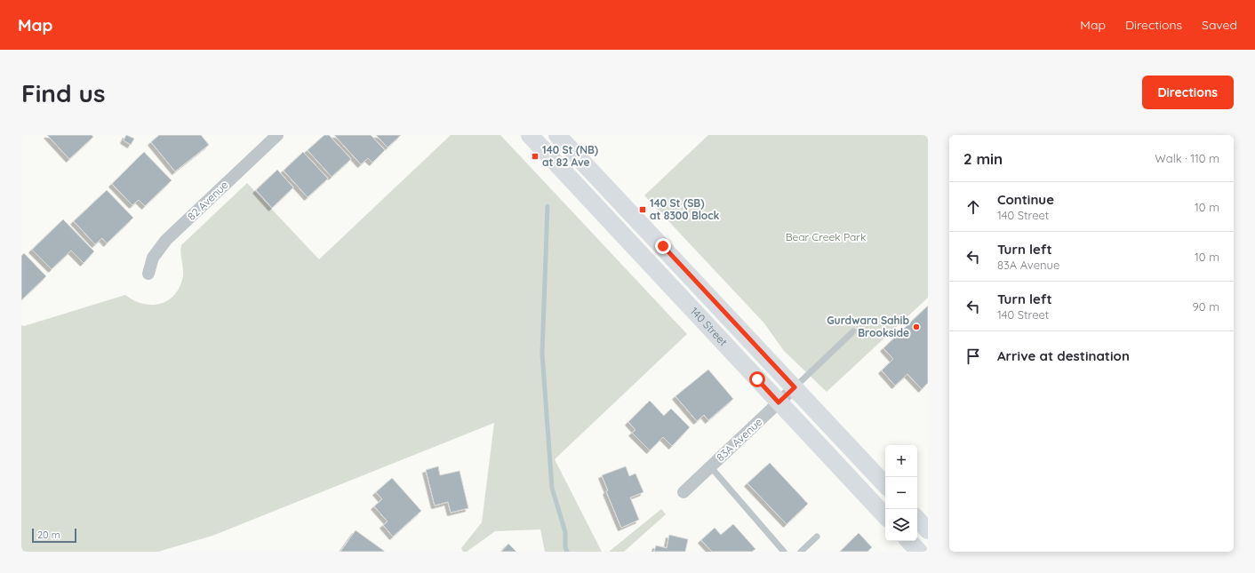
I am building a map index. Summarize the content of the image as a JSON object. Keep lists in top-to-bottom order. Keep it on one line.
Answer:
{"streets":{"main road":["140 Street"],"street":["82 Avenue","83A Avenue"]},"crossings":[["140 Street","83A Avenue"]],"parks":["Bear Creek Park"],"places":{"transit":["140 St (NB) at 82 Ave","140 St (SB) at 8300 Block"],"other":["Gurdwara Sahib Brookside"]},"scale_bar":"20 m","page":{"header":"Map","nav":["Map","Directions","Saved"],"buttons":"Directions","title":"Find us","heading":["2 min","Walk · 110 m"],"list":[["Continue","140 Street","10 m"],["Turn left","83A Avenue","10 m"],["Turn left","140 Street","90 m"],"Arrive at destination"],"map_buttons":["+","−"],"scale":"20 m"}}
